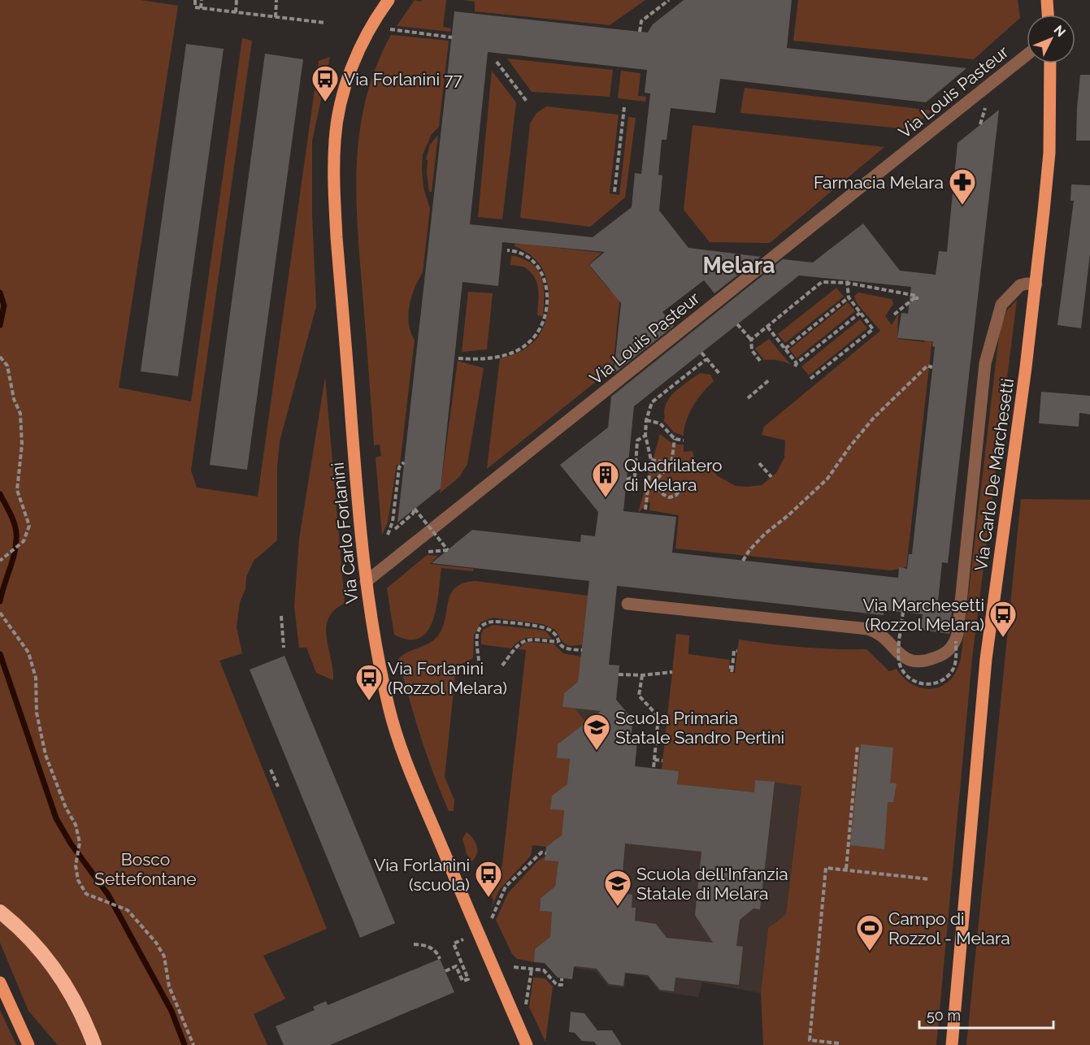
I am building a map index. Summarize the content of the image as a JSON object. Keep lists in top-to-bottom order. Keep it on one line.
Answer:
{"streets":{"main road":["Via Carlo De Marchesetti","Via Carlo Forlanini"],"street":["Via Louis Pasteur"]},"crossings":[["Via Louis Pasteur","Via Carlo Forlanini"]],"districts":["Melara"],"parks":["Bosco Settefontane"],"places":{"bus stop":["Via Forlanini 77","Via Marchesetti (Rozzol Melara)","Via Forlanini (Rozzol Melara)","Via Forlanini (scuola)"],"pharmacy":["Farmacia Melara"],"building":["Quadrilatero di Melara"],"school or university":["Scuola Primaria Statale Sandro Pertini","Scuola dell'Infanzia Statale di Melara"],"sports":["Campo di Rozzol - Melara"]},"scale_bar":"50 m","north":"top right"}
